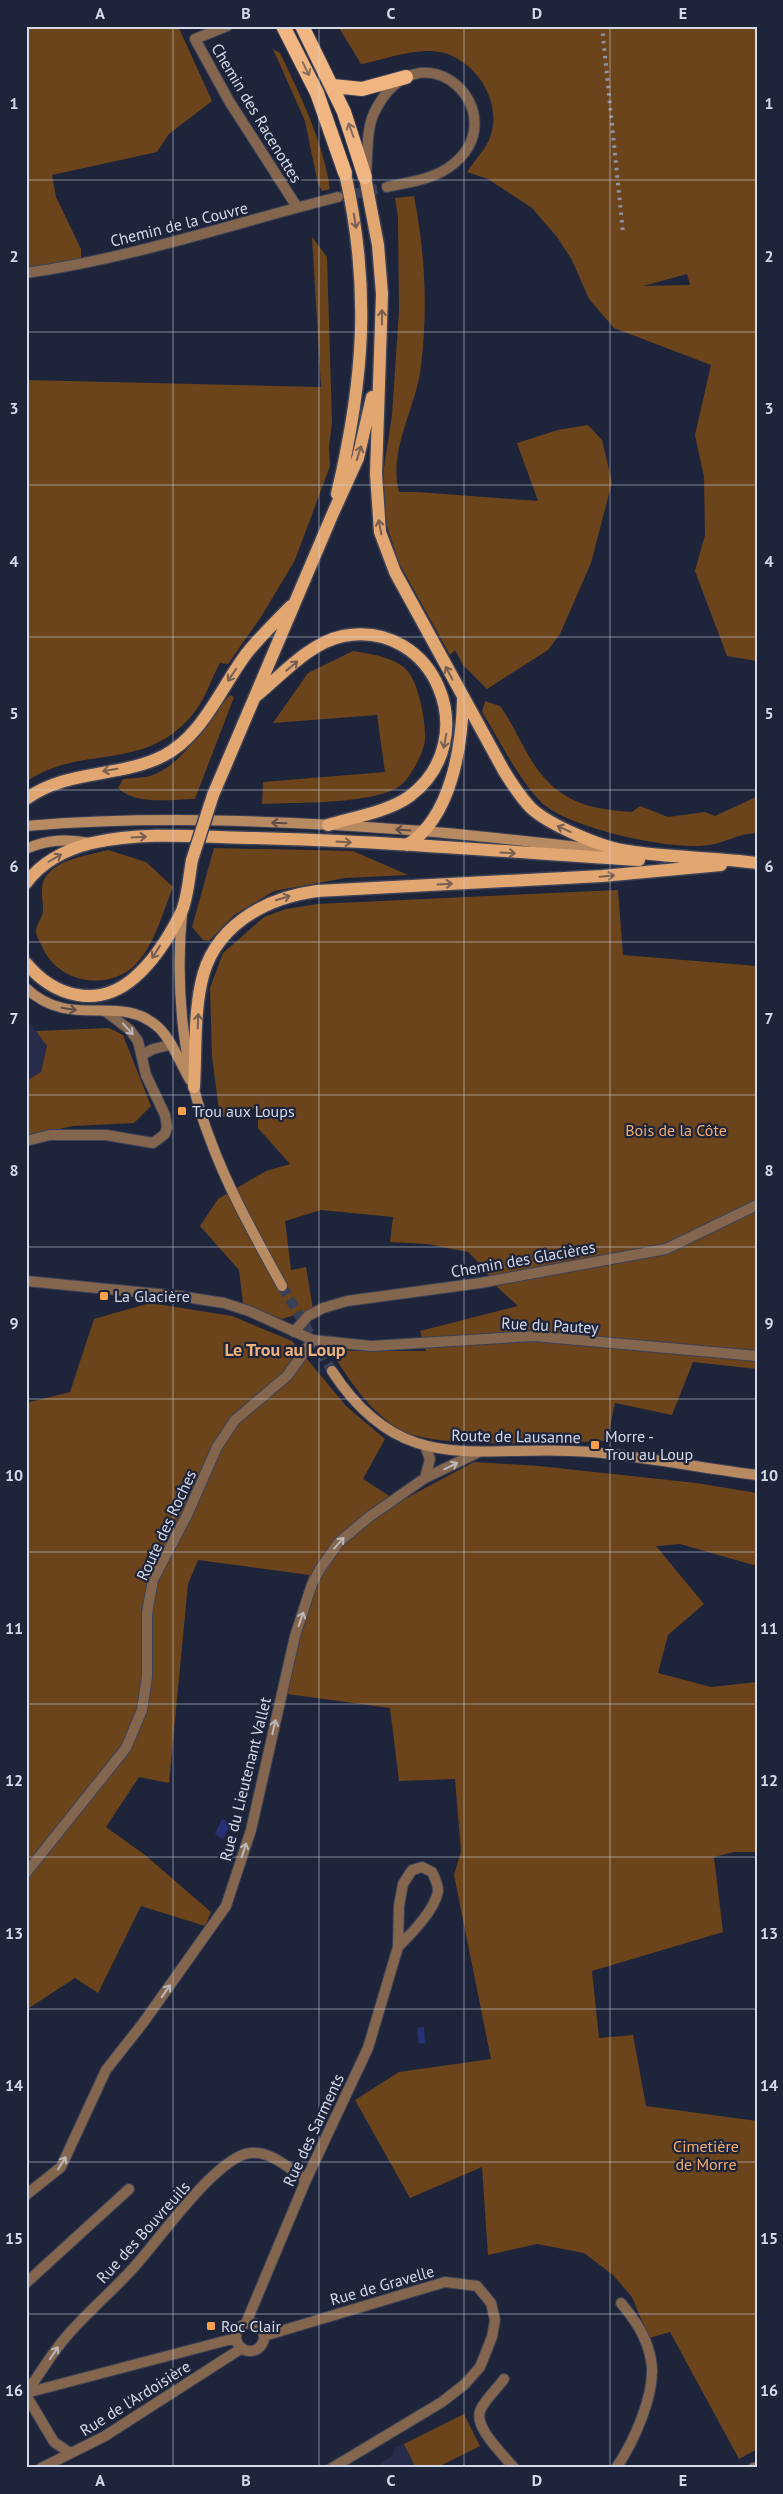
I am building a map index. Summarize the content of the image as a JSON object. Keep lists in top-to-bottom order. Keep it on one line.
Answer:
{"streets":{"main road":["Route de Lausanne"],"street":["Chemin des Racenottes","Chemin de la Couvre","Chemin des Glacières","Rue du Pautey","Route des Roches","Rue du Lieutenant Vallet","Rue des Sarments","Rue des Bouvreuils","Rue de Gravelle","Rue de l'Ardoisière"]},"crossings":[["Chemin des Racenottes","Chemin de la Couvre"],["Chemin des Glacières","Rue du Pautey"],["Rue du Pautey","Route des Roches"],["Route de Lausanne","Rue du Lieutenant Vallet"],["Rue des Sarments","Rue des Bouvreuils"],["Rue des Sarments","Rue de Gravelle"],["Rue des Sarments","Rue de l'Ardoisière"],["Rue de Gravelle","Rue de l'Ardoisière"]],"one_way":["Rue du Lieutenant Vallet"],"districts":["Le Trou au Loup"],"parks":["Bois de la Côte","Cimetière de Morre"],"places":{"transit":["Trou aux Loups","La Glacière","Morre - Trou au Loup","Roc Clair"]},"grid":{"columns":["A","B","C","D","E"],"rows":["1","2","3","4","5","6","7","8","9","10","11","12","13","14","15","16"]}}
